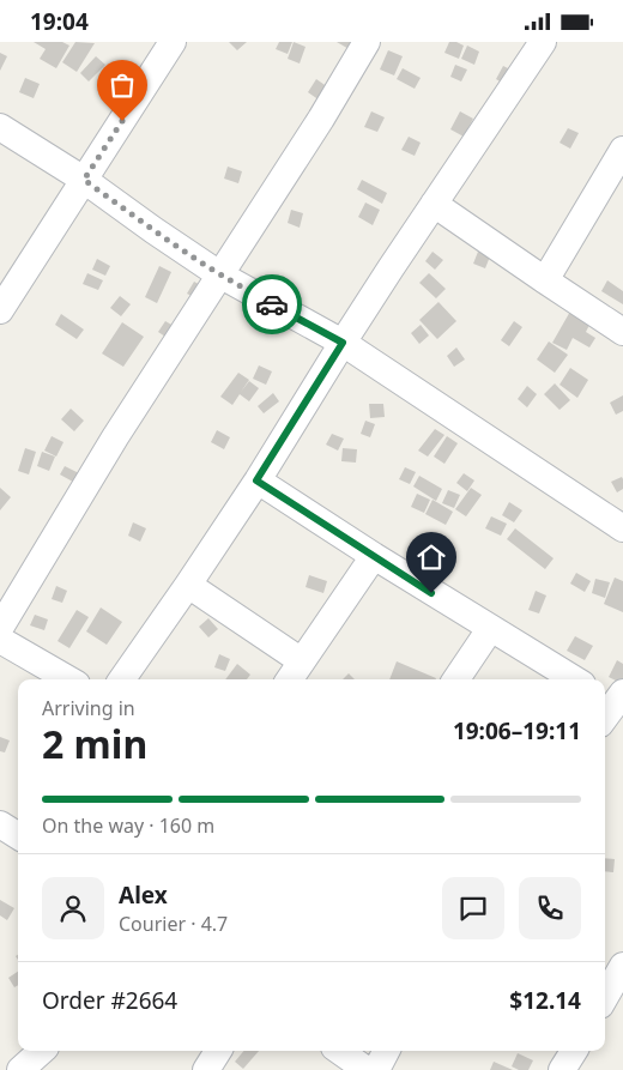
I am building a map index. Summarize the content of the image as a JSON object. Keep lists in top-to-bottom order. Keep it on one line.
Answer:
{"page":{"status":"19:04","heading":["2 min","Arriving in","19:06–19:11"],"panel":["Alex","Courier · 4.7","Order #2664","$12.14"],"bar":"On the way · 160 m"}}
